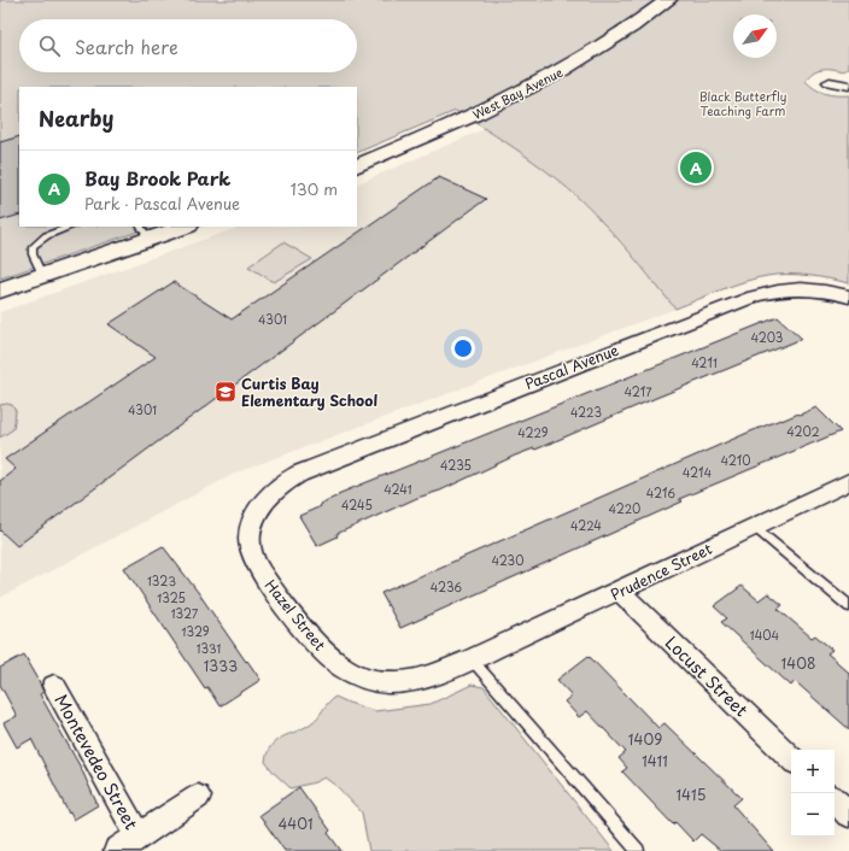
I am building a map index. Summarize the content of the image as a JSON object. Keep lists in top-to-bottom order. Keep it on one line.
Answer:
{"streets":{"street":["West Bay Avenue","Pascal Avenue","Prudence Street","Hazel Street","Locust Street","Montevedeo Street"]},"crossings":[["Pascal Avenue","Hazel Street"],["Prudence Street","Hazel Street"],["Prudence Street","Locust Street"]],"parks":["Black Butterfly Teaching Farm"],"places":{"school or university":["Curtis Bay Elementary School"]},"house_numbers":["4301","4203","4211","4217","4301","4223","4202","4229","4210","4235","4214","4241","4216","4245","4220","4224","4230","1323","4236","1325","1327","1329","1404","1331","1408","1333","1409","1411","1415","4401"],"north":"top right","page":{"search":"Search here","heading":"Nearby","pins":"A","list":[{"mark":"A","name":"Bay Brook Park","note":"Park · Pascal Avenue","value":"130 m"}],"map_buttons":["+","−"]}}
